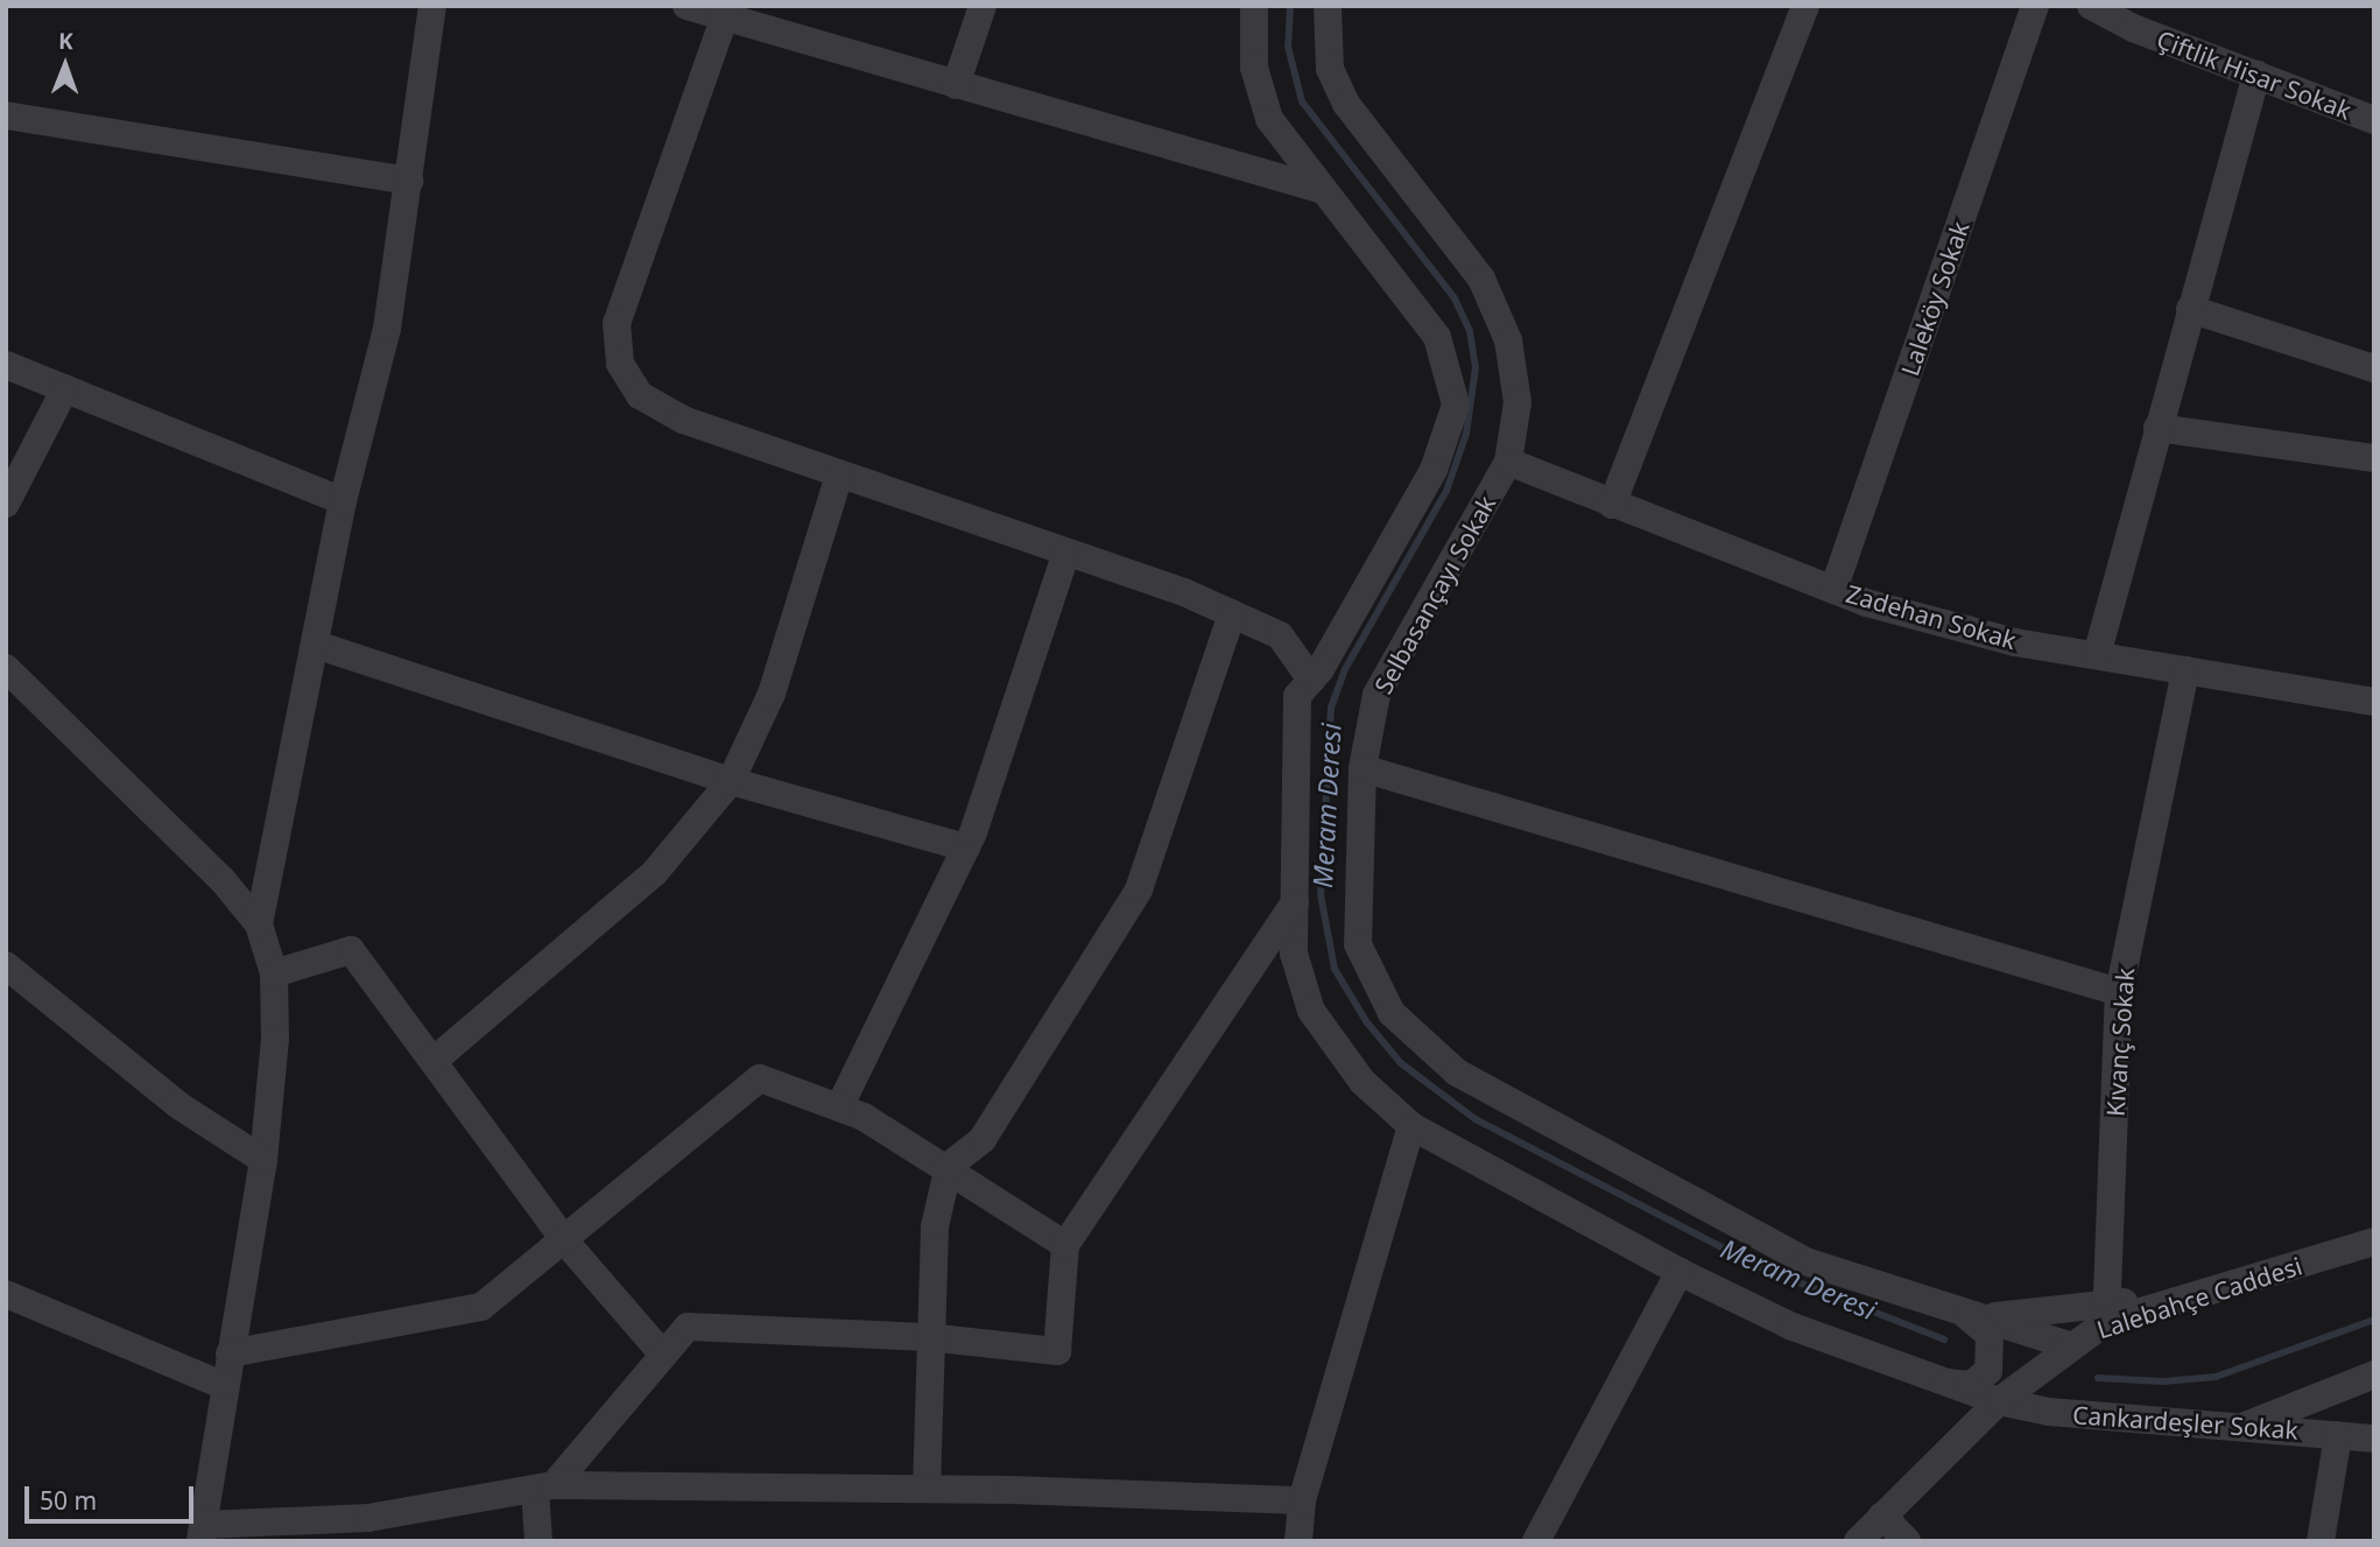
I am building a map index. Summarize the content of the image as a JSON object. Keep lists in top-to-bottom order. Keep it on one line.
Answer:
{"streets":{"street":["Çiftlik Hisar Sokak","Laleköy Sokak","Selbasançayı Sokak","Zadehan Sokak","Kıvanç Sokak","Lalebahçe Caddesi","Cankardeşler Sokak"]},"crossings":[["Laleköy Sokak","Zadehan Sokak"],["Selbasançayı Sokak","Zadehan Sokak"],["Selbasançayı Sokak","Lalebahçe Caddesi"],["Zadehan Sokak","Kıvanç Sokak"],["Kıvanç Sokak","Lalebahçe Caddesi"],["Lalebahçe Caddesi","Cankardeşler Sokak"]],"water":["Meram Deresi"],"scale_bar":"50 m","north":"top"}
